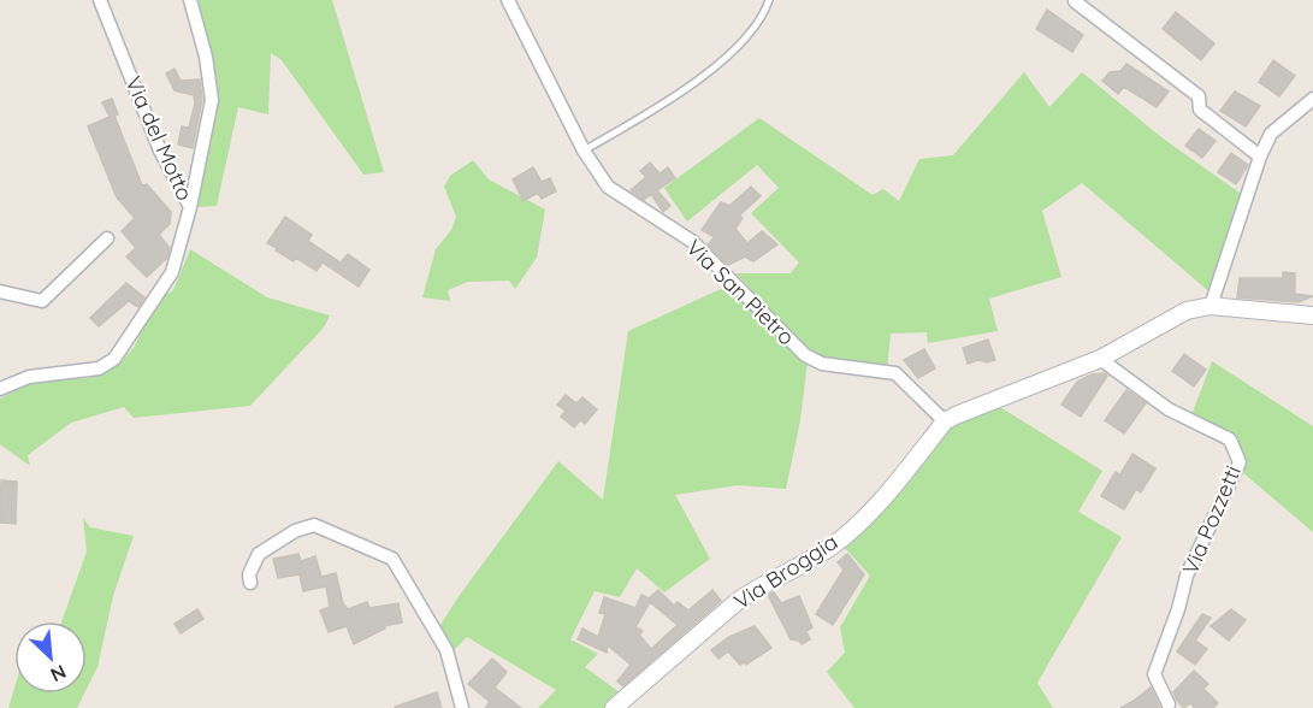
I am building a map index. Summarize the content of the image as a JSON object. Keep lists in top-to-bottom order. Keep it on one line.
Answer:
{"streets":{"street":["Via del Motto","Via San Pietro","Via Pozzetti","Via Broggia"]},"crossings":[["Via San Pietro","Via Broggia"]],"north":"bottom right"}
